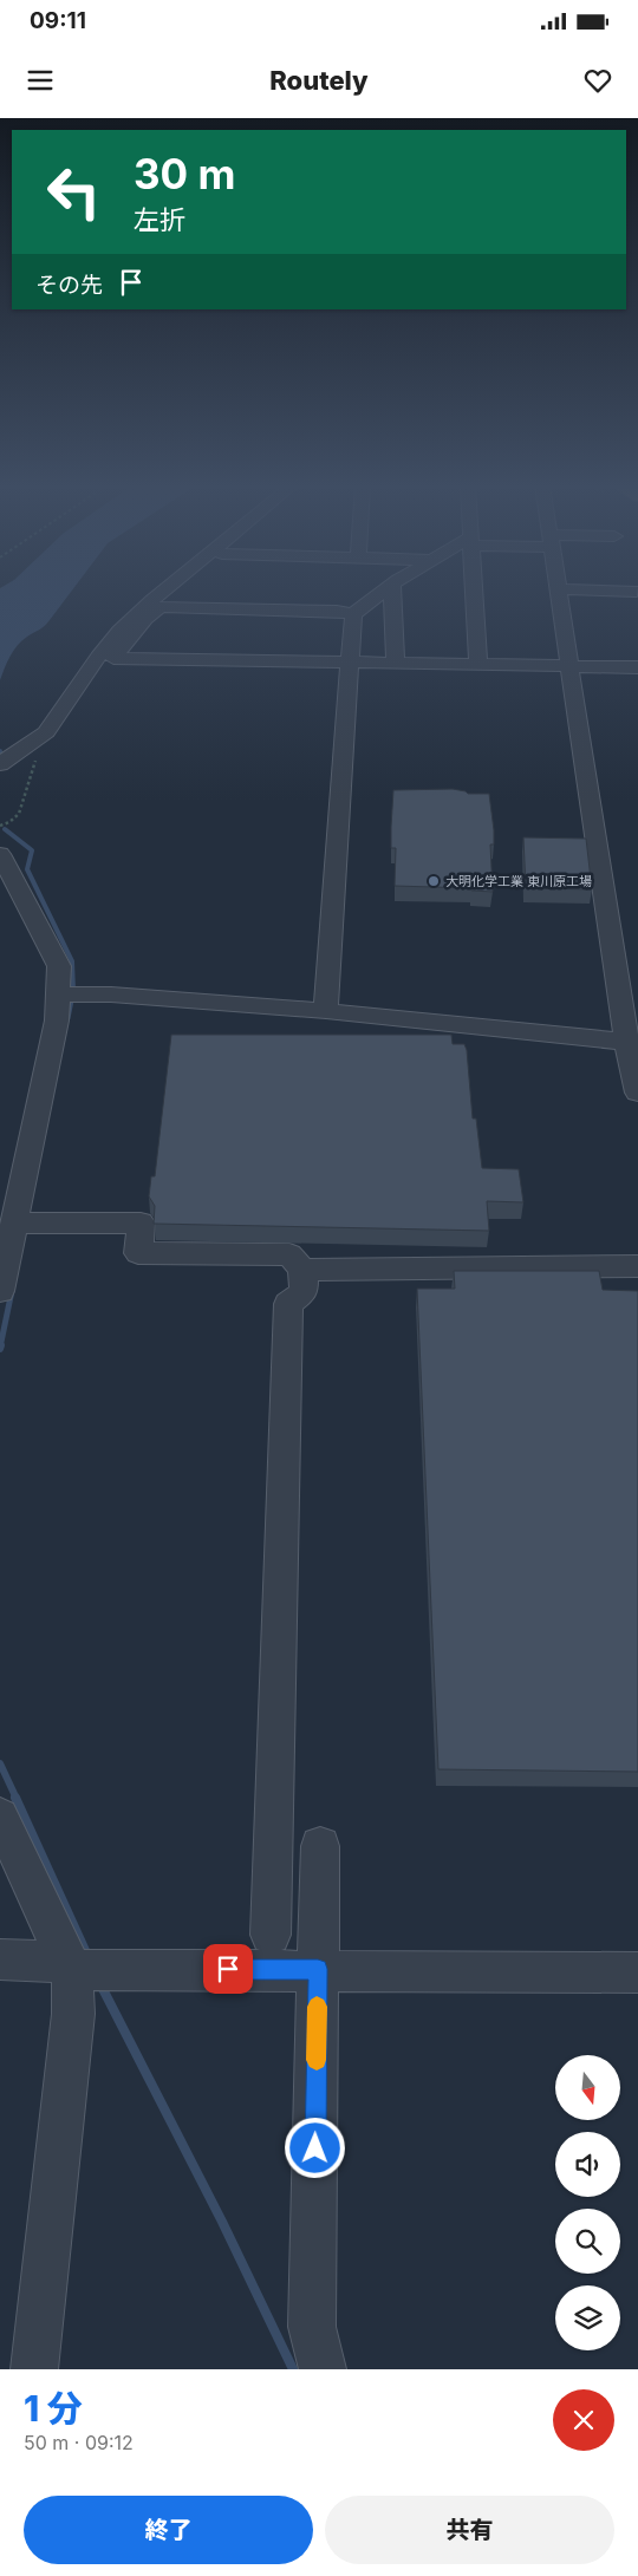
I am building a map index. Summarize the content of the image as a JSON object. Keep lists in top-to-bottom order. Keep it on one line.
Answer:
{"places":["大明化学工業 東川原工場"],"north":"bottom","page":{"status":"09:11","header":"Routely","turn":["30 m","左折"],"then":"その先","heading":["1 分","50 m · 09:12"],"buttons":["終了","共有"]}}
